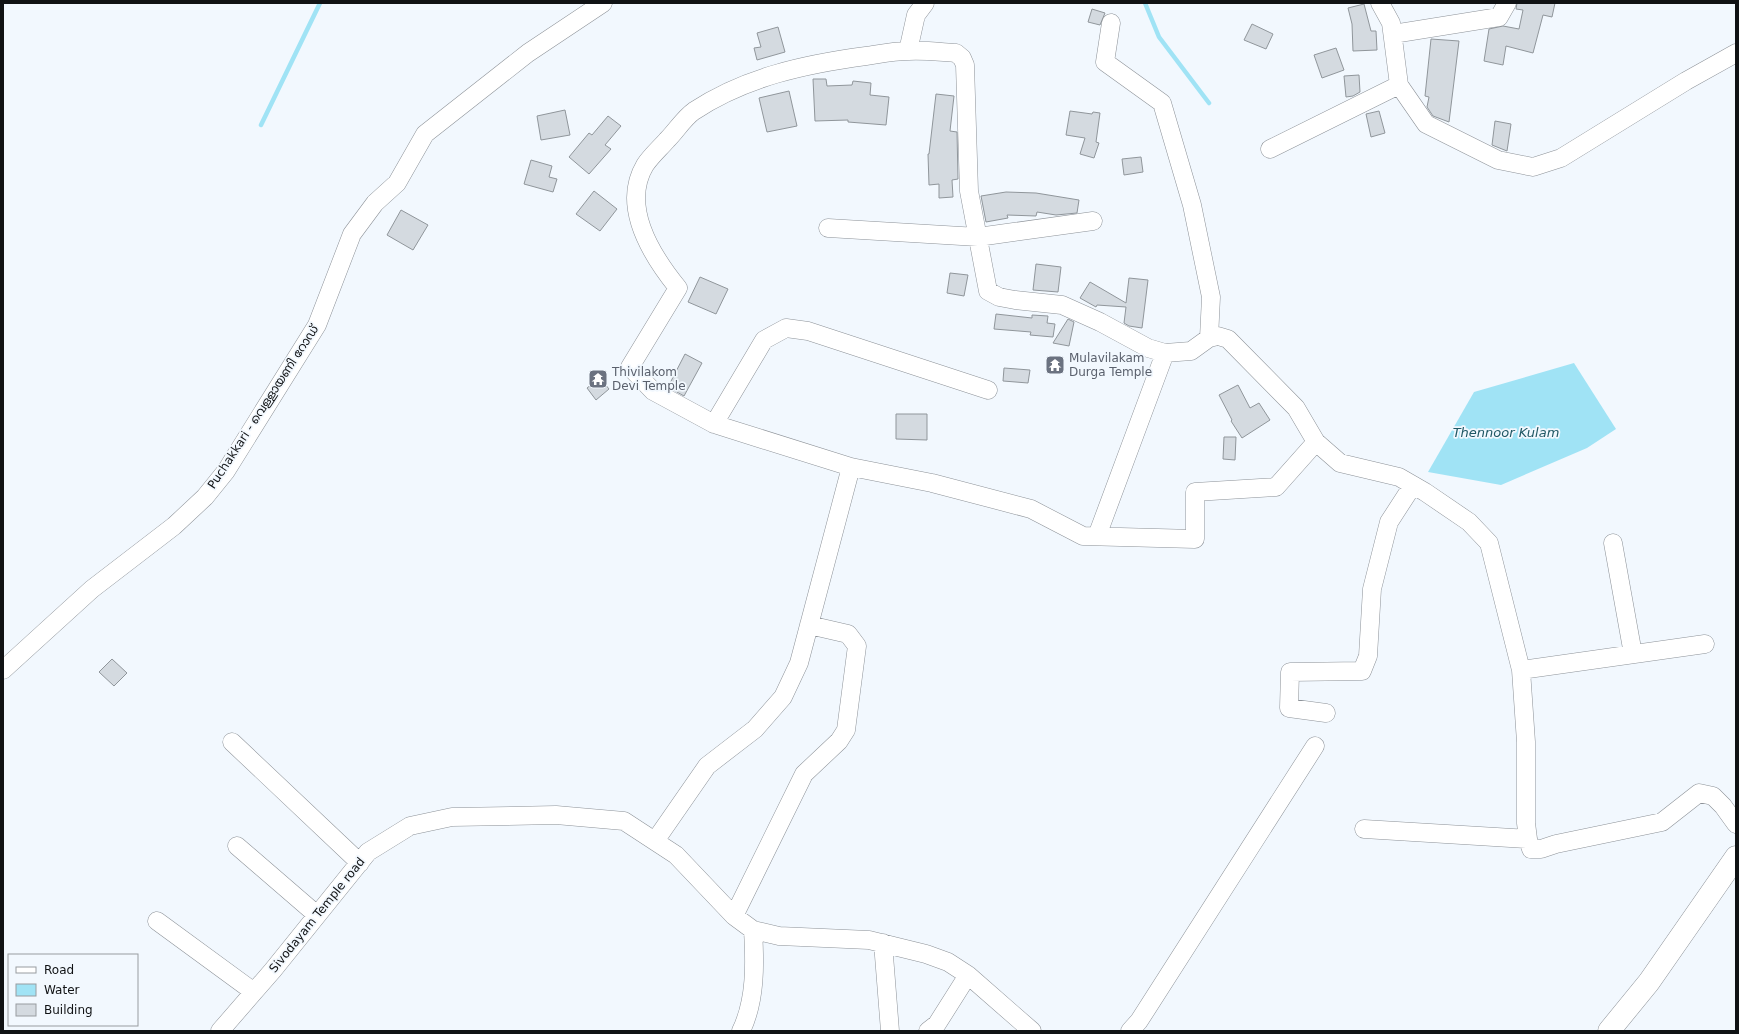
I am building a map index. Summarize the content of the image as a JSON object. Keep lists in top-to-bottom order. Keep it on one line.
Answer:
{"streets":{"street":["Puchakkari - വെള്ളായണി റോഡ്","Sivodayam Temple road"]},"water":["Thennoor Kulam"],"places":{"temple":["Mulavilakam Durga Temple","Thivilakom Devi Temple"]},"legend":["Road","Water","Building"]}
